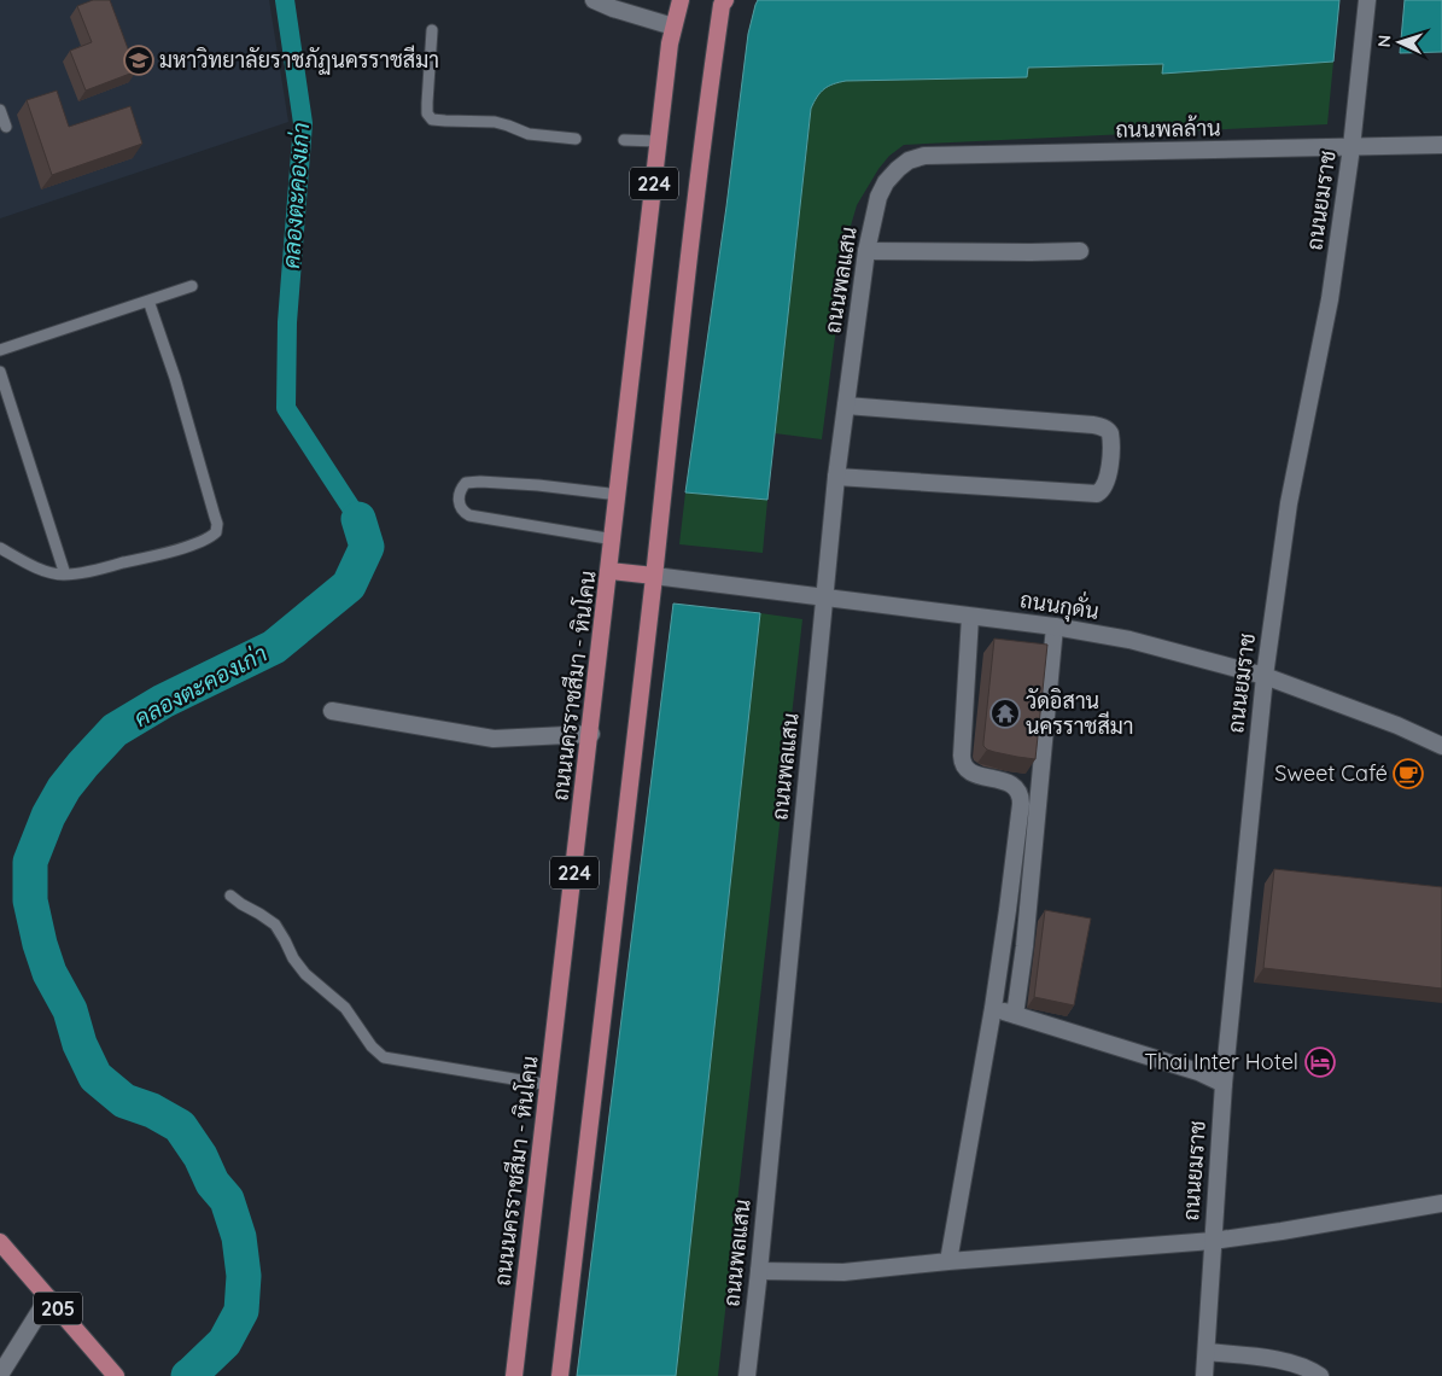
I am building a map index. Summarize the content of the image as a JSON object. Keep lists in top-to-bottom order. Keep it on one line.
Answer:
{"streets":{"main road":["224","ถนนนครราชสีมา - หินโคน","205"],"street":["ถนนพลล้าน","ถนนยมราช","ถนนพลแสน","ถนนกุดั่น"]},"crossings":[["ถนนพลล้าน","ถนนยมราช"],["ถนนพลล้าน","ถนนพลแสน"],["224","ถนนกุดั่น"],["ถนนยมราช","ถนนกุดั่น"],["ถนนพลแสน","ถนนกุดั่น"]],"water":["คลองตะคองเก่า"],"places":{"school or university":["มหาวิทยาลัยราชภัฏนครราชสีมา"],"temple":["วัดอิสาน นครราชสีมา"],"cafe":["Sweet Café"],"hotel":["Thai Inter Hotel"]},"north":"left"}
